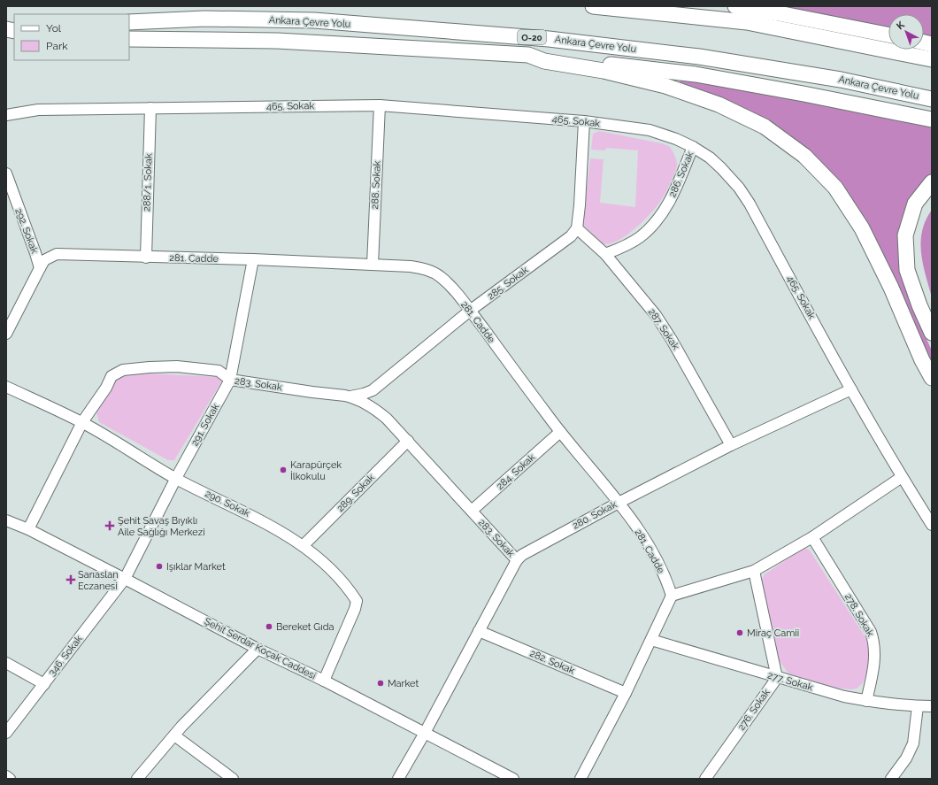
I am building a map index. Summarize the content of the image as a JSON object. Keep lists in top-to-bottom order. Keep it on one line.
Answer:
{"streets":{"highway":["Ankara Çevre Yolu","O-20"],"street":["465. Sokak","286. Sokak","288/1. Sokak","288. Sokak","292. Sokak","281. Cadde","285. Sokak","287. Sokak","283. Sokak","291. Sokak","284. Sokak","289. Sokak","290. Sokak","280. Sokak","278. Sokak","Şehit Serdar Koçak Caddesi","346. Sokak","282. Sokak","277. Sokak","276. Sokak"]},"crossings":[["465. Sokak","286. Sokak"],["465. Sokak","288/1. Sokak"],["465. Sokak","288. Sokak"],["465. Sokak","280. Sokak"],["286. Sokak","287. Sokak"],["288/1. Sokak","281. Cadde"],["288. Sokak","281. Cadde"],["292. Sokak","281. Cadde"],["281. Cadde","285. Sokak"],["281. Cadde","291. Sokak"],["281. Cadde","284. Sokak"],["281. Cadde","280. Sokak"],["285. Sokak","287. Sokak"],["285. Sokak","283. Sokak"],["287. Sokak","280. Sokak"],["283. Sokak","291. Sokak"],["283. Sokak","284. Sokak"],["283. Sokak","289. Sokak"],["283. Sokak","290. Sokak"],["283. Sokak","280. Sokak"],["283. Sokak","Şehit Serdar Koçak Caddesi"],["291. Sokak","290. Sokak"],["291. Sokak","Şehit Serdar Koçak Caddesi"],["291. Sokak","346. Sokak"],["289. Sokak","290. Sokak"],["290. Sokak","Şehit Serdar Koçak Caddesi"],["280. Sokak","Şehit Serdar Koçak Caddesi"],["280. Sokak","282. Sokak"],["278. Sokak","277. Sokak"],["Şehit Serdar Koçak Caddesi","346. Sokak"],["277. Sokak","276. Sokak"]],"places":{"other":["Karapürçek İlkokulu","Işıklar Market","Bereket Gıda","Miraç Camii","Market"],"health":["Şehit Savaş Bıyıklı Aile Sağlığı Merkezi","Sarıaslan Eczanesi"]},"legend":["Yol","Park"],"north":"top left"}
